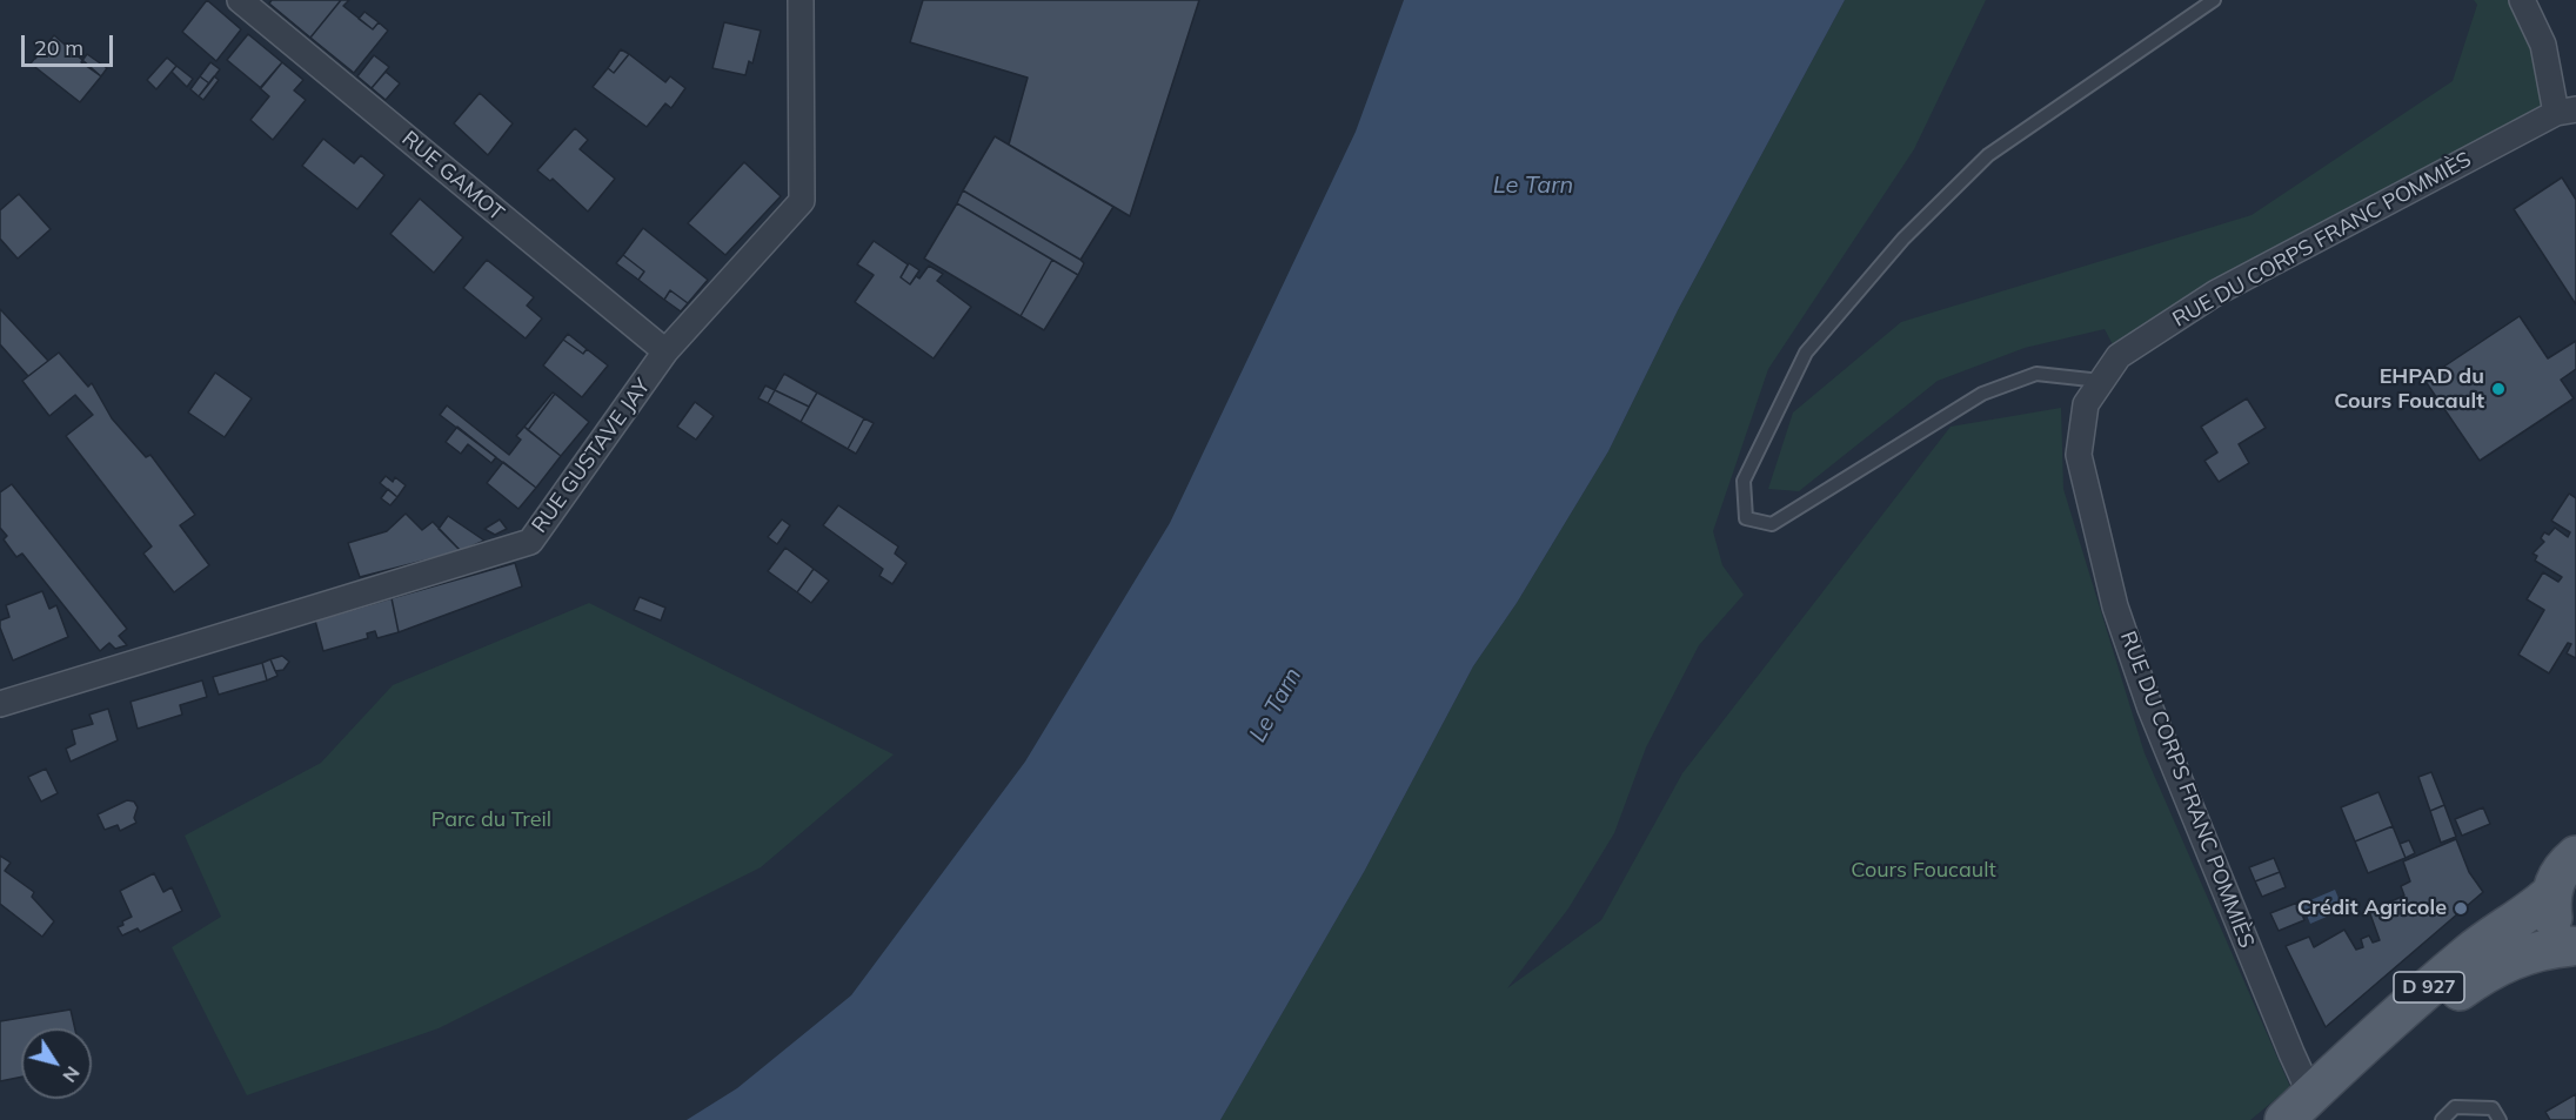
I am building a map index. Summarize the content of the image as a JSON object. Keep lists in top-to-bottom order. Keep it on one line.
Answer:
{"streets":{"main road":["D 927"],"street":["RUE GAMOT","RUE DU CORPS FRANC POMMIÈS","RUE GUSTAVE JAY"]},"crossings":[["RUE GAMOT","RUE GUSTAVE JAY"],["RUE DU CORPS FRANC POMMIÈS","D 927"]],"water":["Le Tarn"],"parks":["Parc du Treil","Cours Foucault"],"places":["EHPAD du Cours Foucault","Crédit Agricole"],"scale_bar":"20 m","north":"bottom right"}
